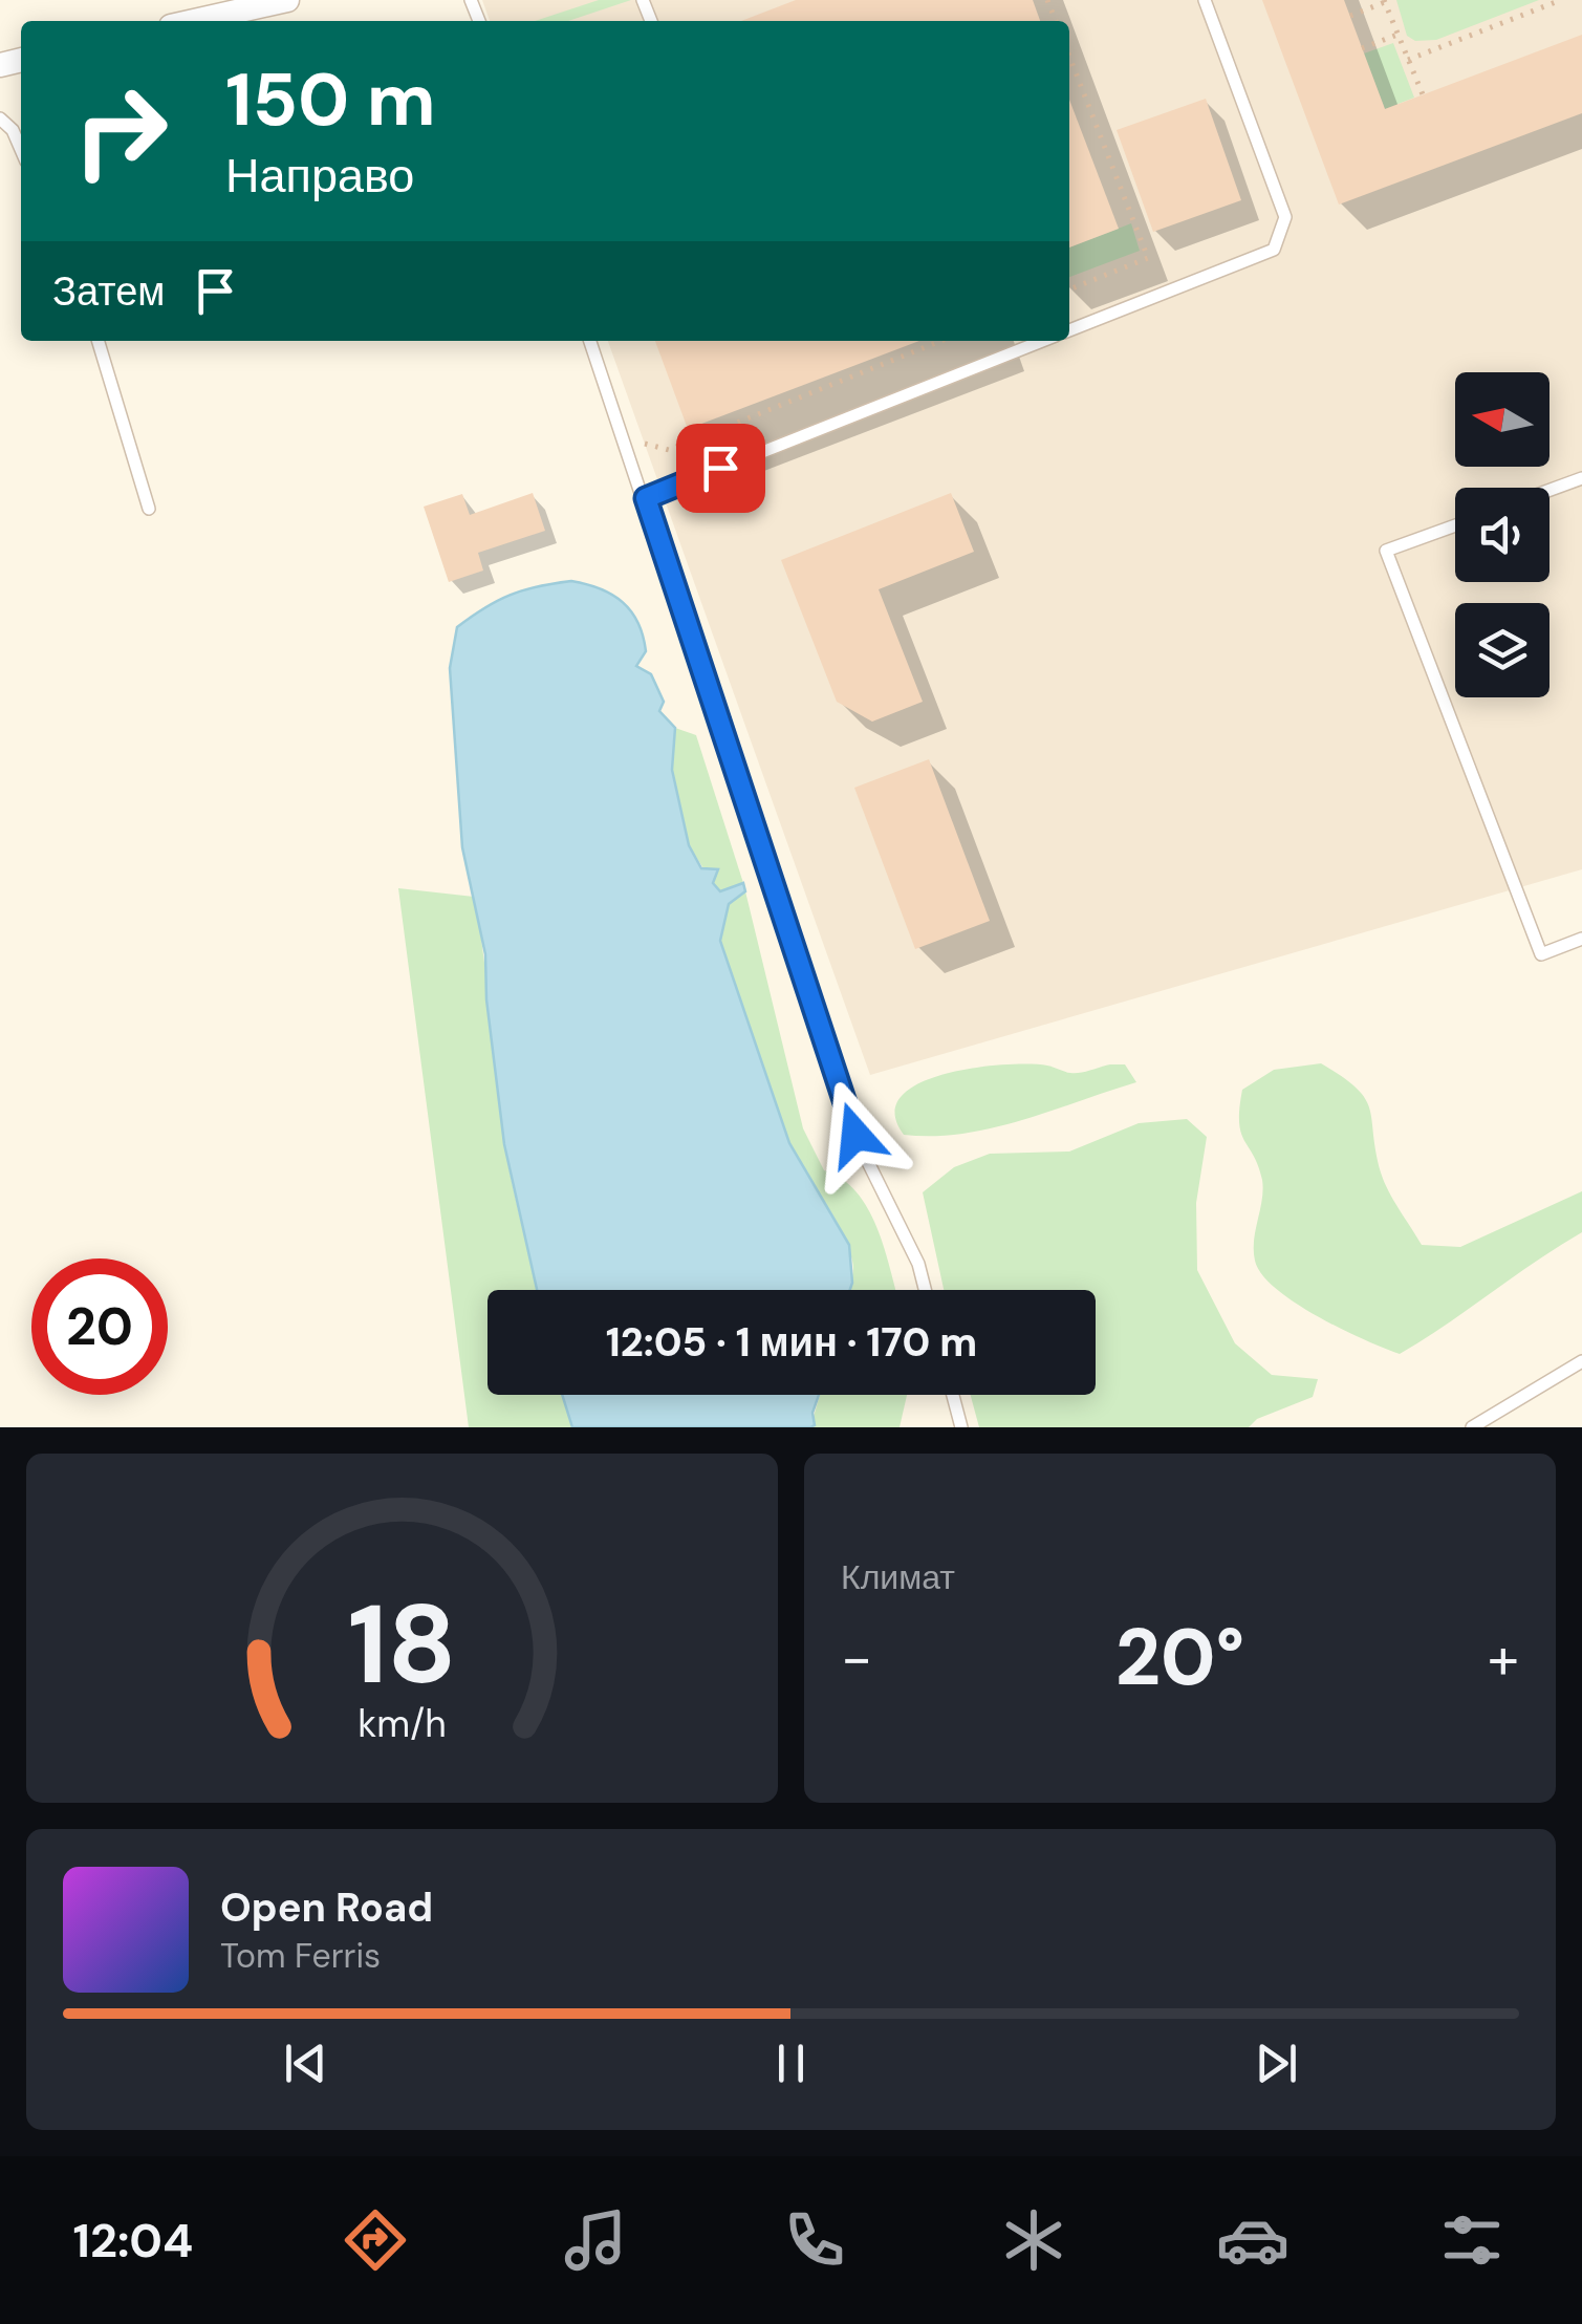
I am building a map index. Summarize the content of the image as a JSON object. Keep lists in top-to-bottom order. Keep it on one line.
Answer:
{"north":"left","page":{"turn":["150 m","Направо"],"then":"Затем","limit":"20","trip":"12:05 · 1 мин · 170 m","tile":"Климат","heat":["−","20°","+"],"song":["Open Road","Tom Ferris"],"tabs":"12:04","gauge":["18","km/h"]}}
